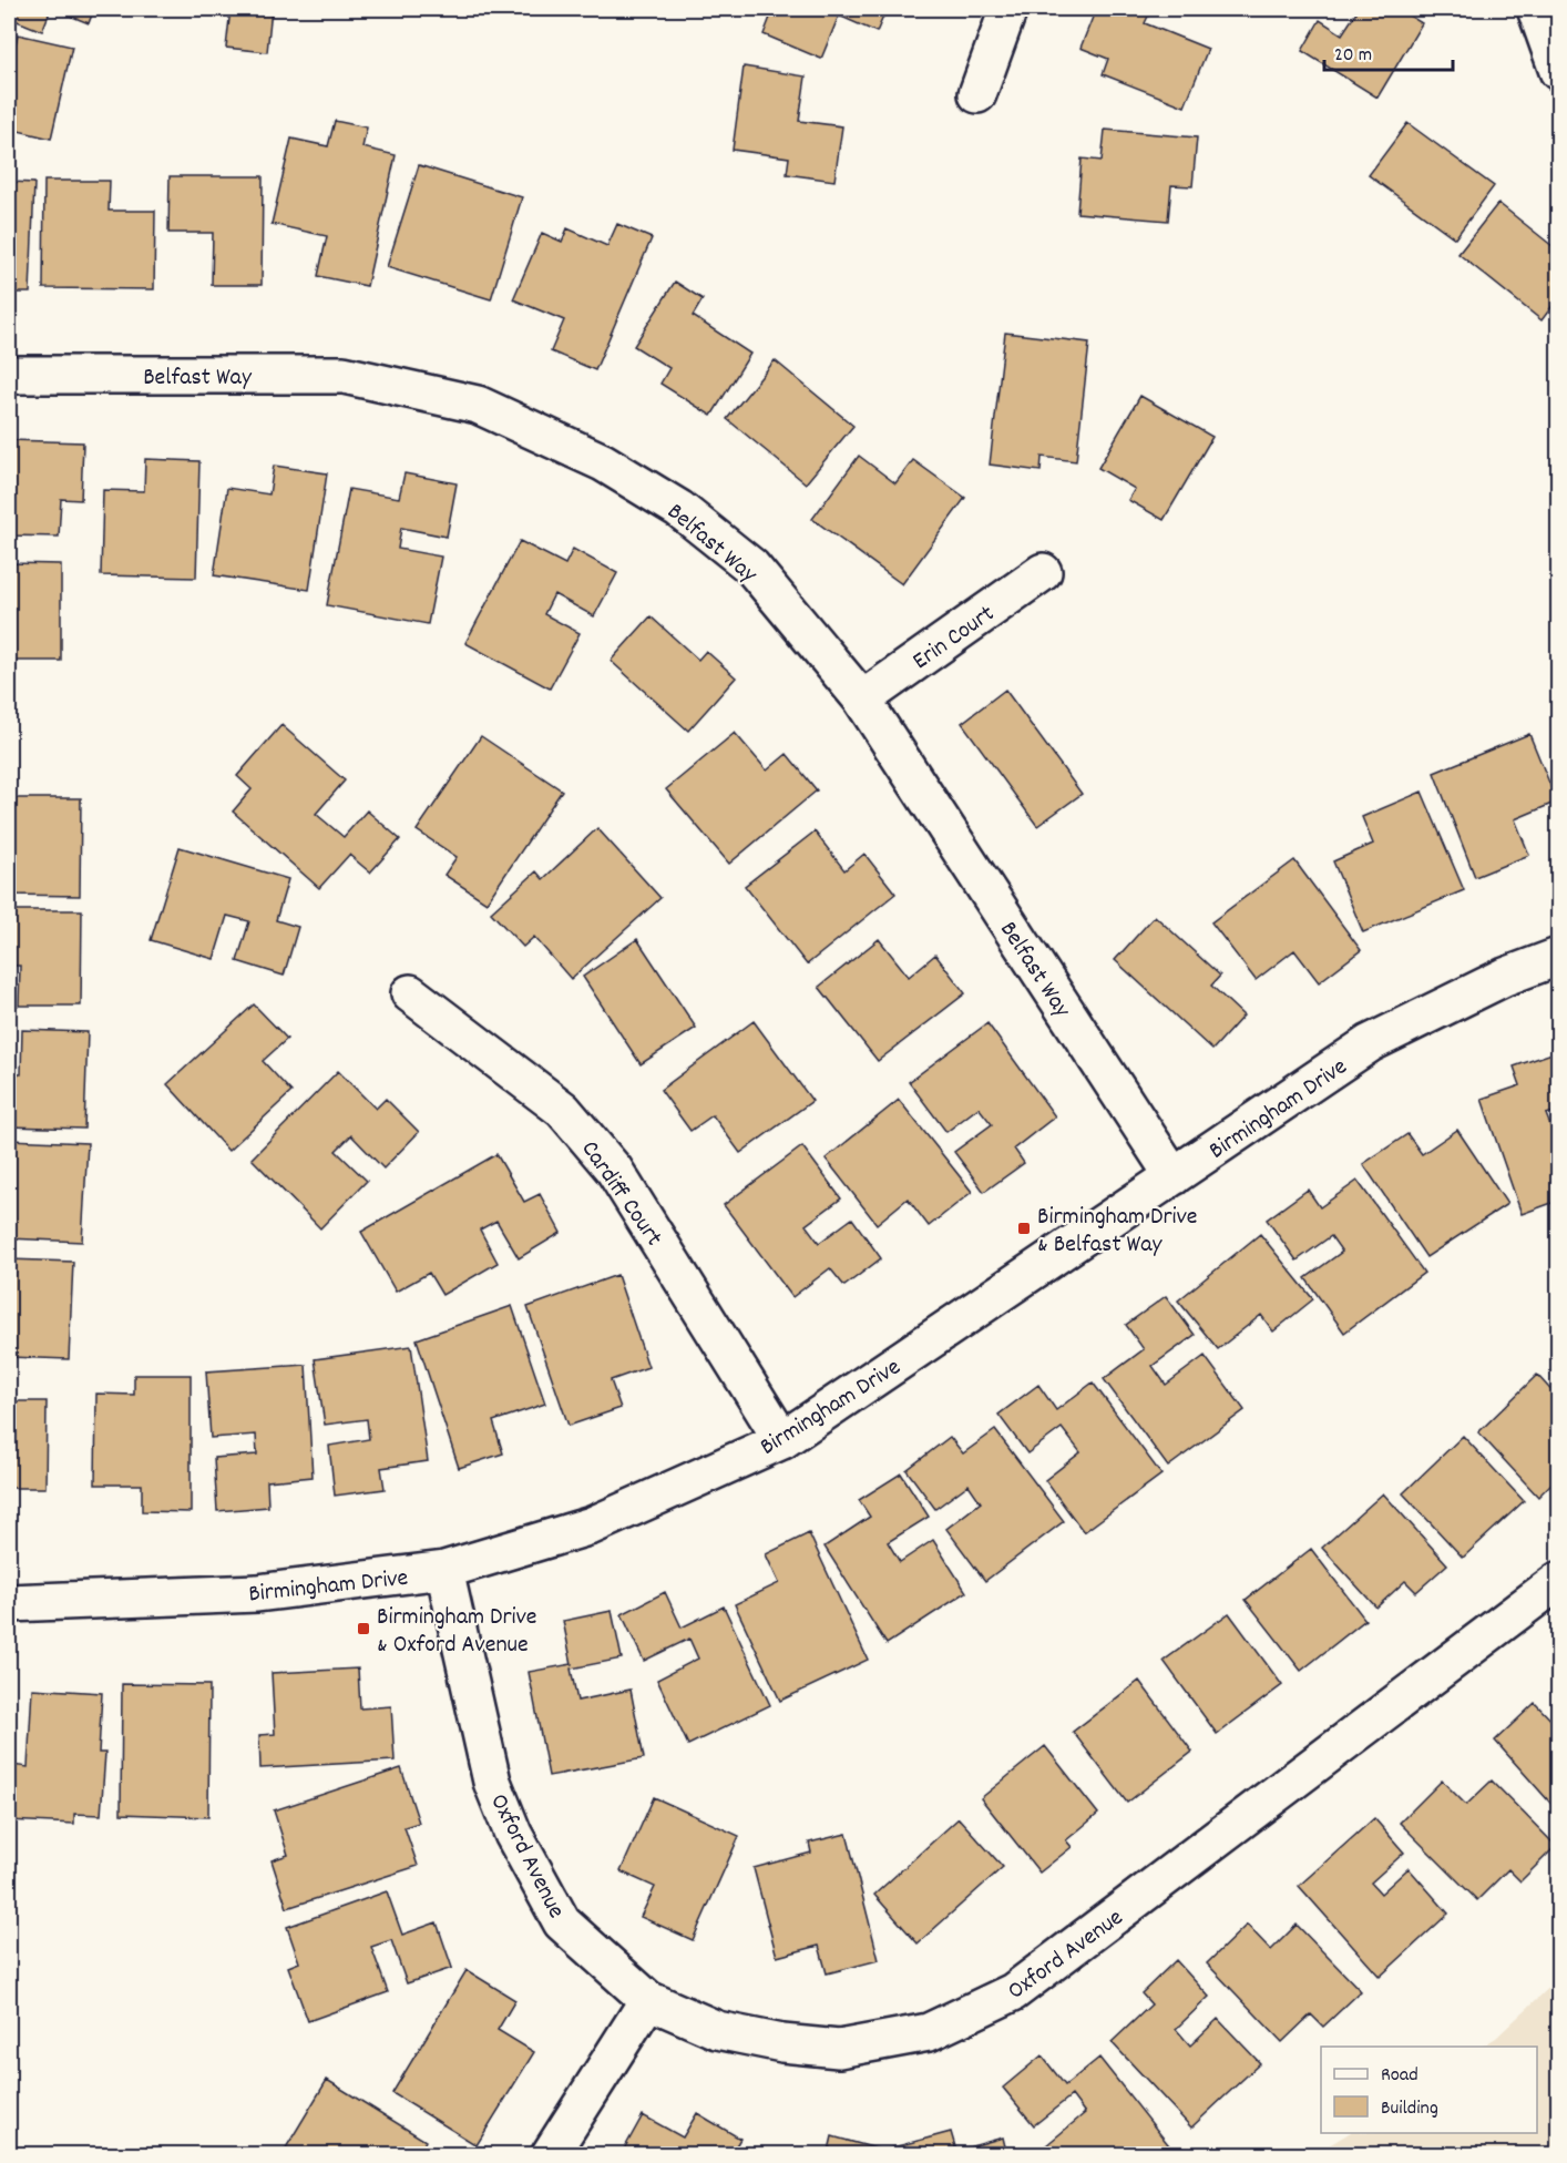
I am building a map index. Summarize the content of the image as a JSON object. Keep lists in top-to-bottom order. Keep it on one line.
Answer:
{"streets":{"street":["Belfast Way","Erin Court","Birmingham Drive","Cardiff Court","Oxford Avenue"]},"crossings":[["Belfast Way","Erin Court"],["Belfast Way","Birmingham Drive"],["Birmingham Drive","Cardiff Court"],["Birmingham Drive","Oxford Avenue"]],"places":{"transit":["Birmingham Drive & Belfast Way","Birmingham Drive & Oxford Avenue"]},"legend":["Road","Building"],"scale_bar":"20 m"}
